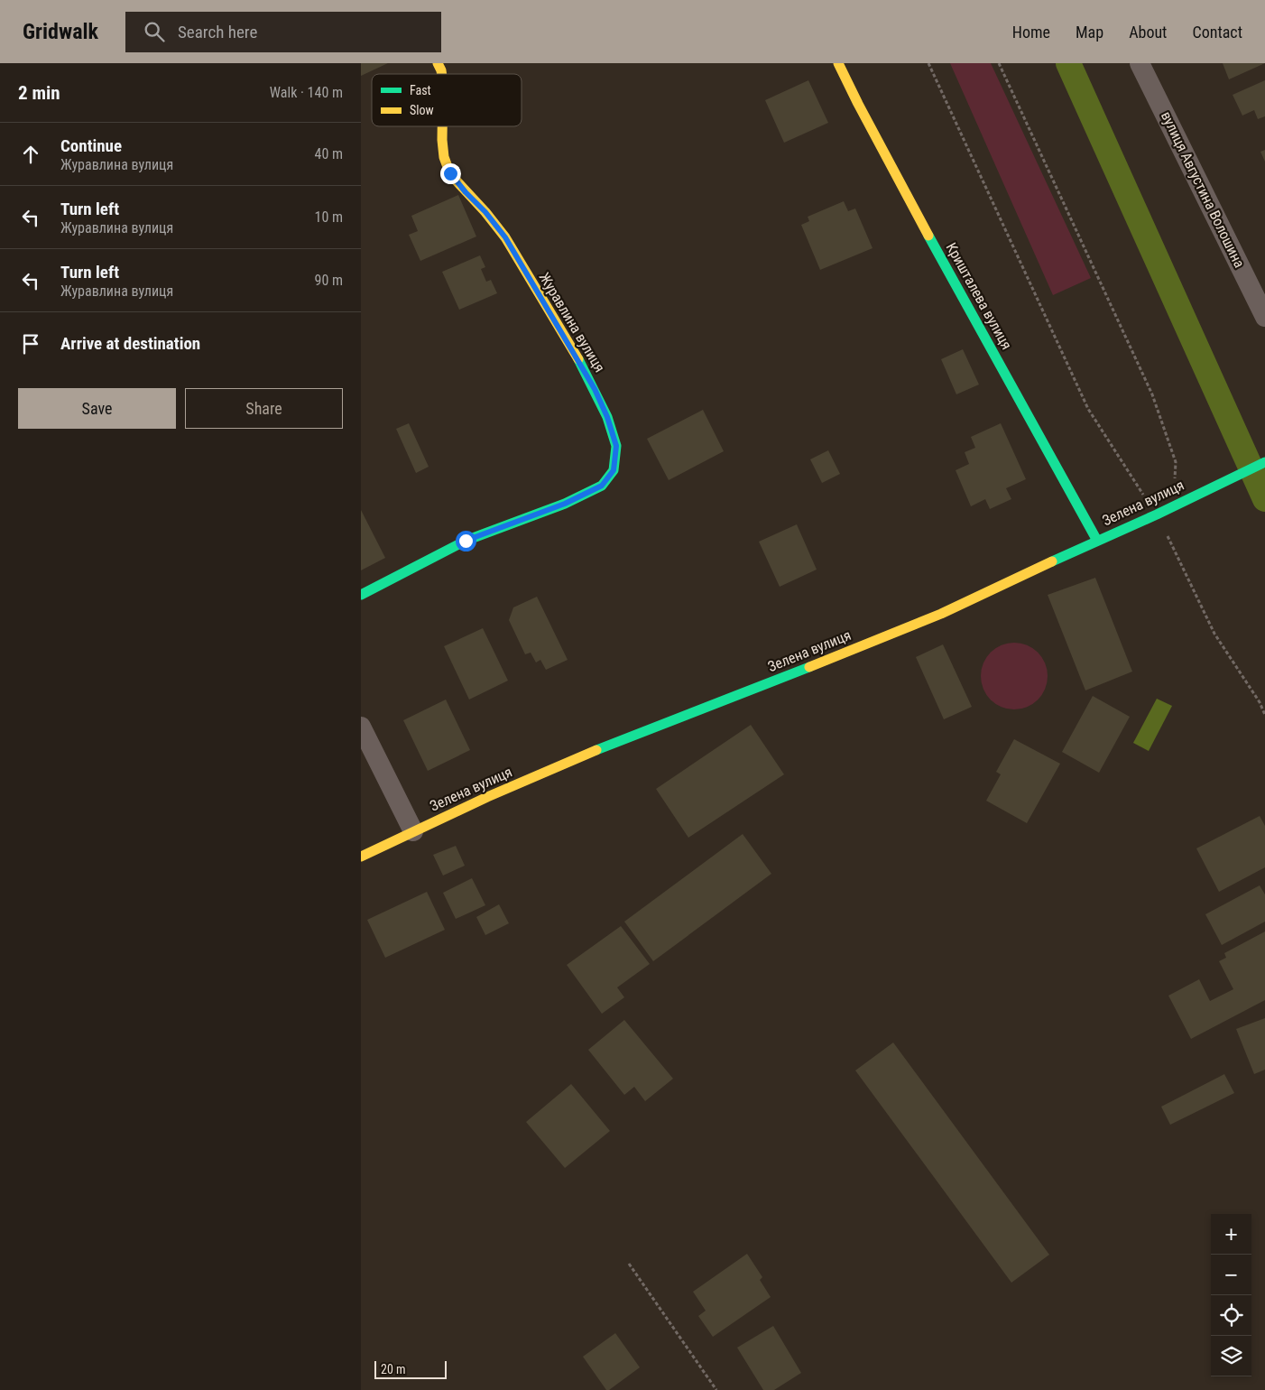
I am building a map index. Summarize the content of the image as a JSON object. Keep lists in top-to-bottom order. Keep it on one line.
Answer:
{"streets":{"street":["вулиця Августина Волошина","Кришталева вулиця","Журавлина вулиця","Зелена вулиця"]},"crossings":[["Кришталева вулиця","Зелена вулиця"]],"legend":["Fast","Slow"],"scale_bar":"20 m","page":{"header":"Gridwalk","search":"Search here","nav":["Home","Map","About","Contact"],"heading":["2 min","Walk · 140 m"],"list":[["Continue","Журавлина вулиця","40 m"],["Turn left","Журавлина вулиця","10 m"],["Turn left","Журавлина вулиця","90 m"],"Arrive at destination"],"buttons":["Save","Share"],"map_buttons":["+","−"],"scale":"20 m"}}
